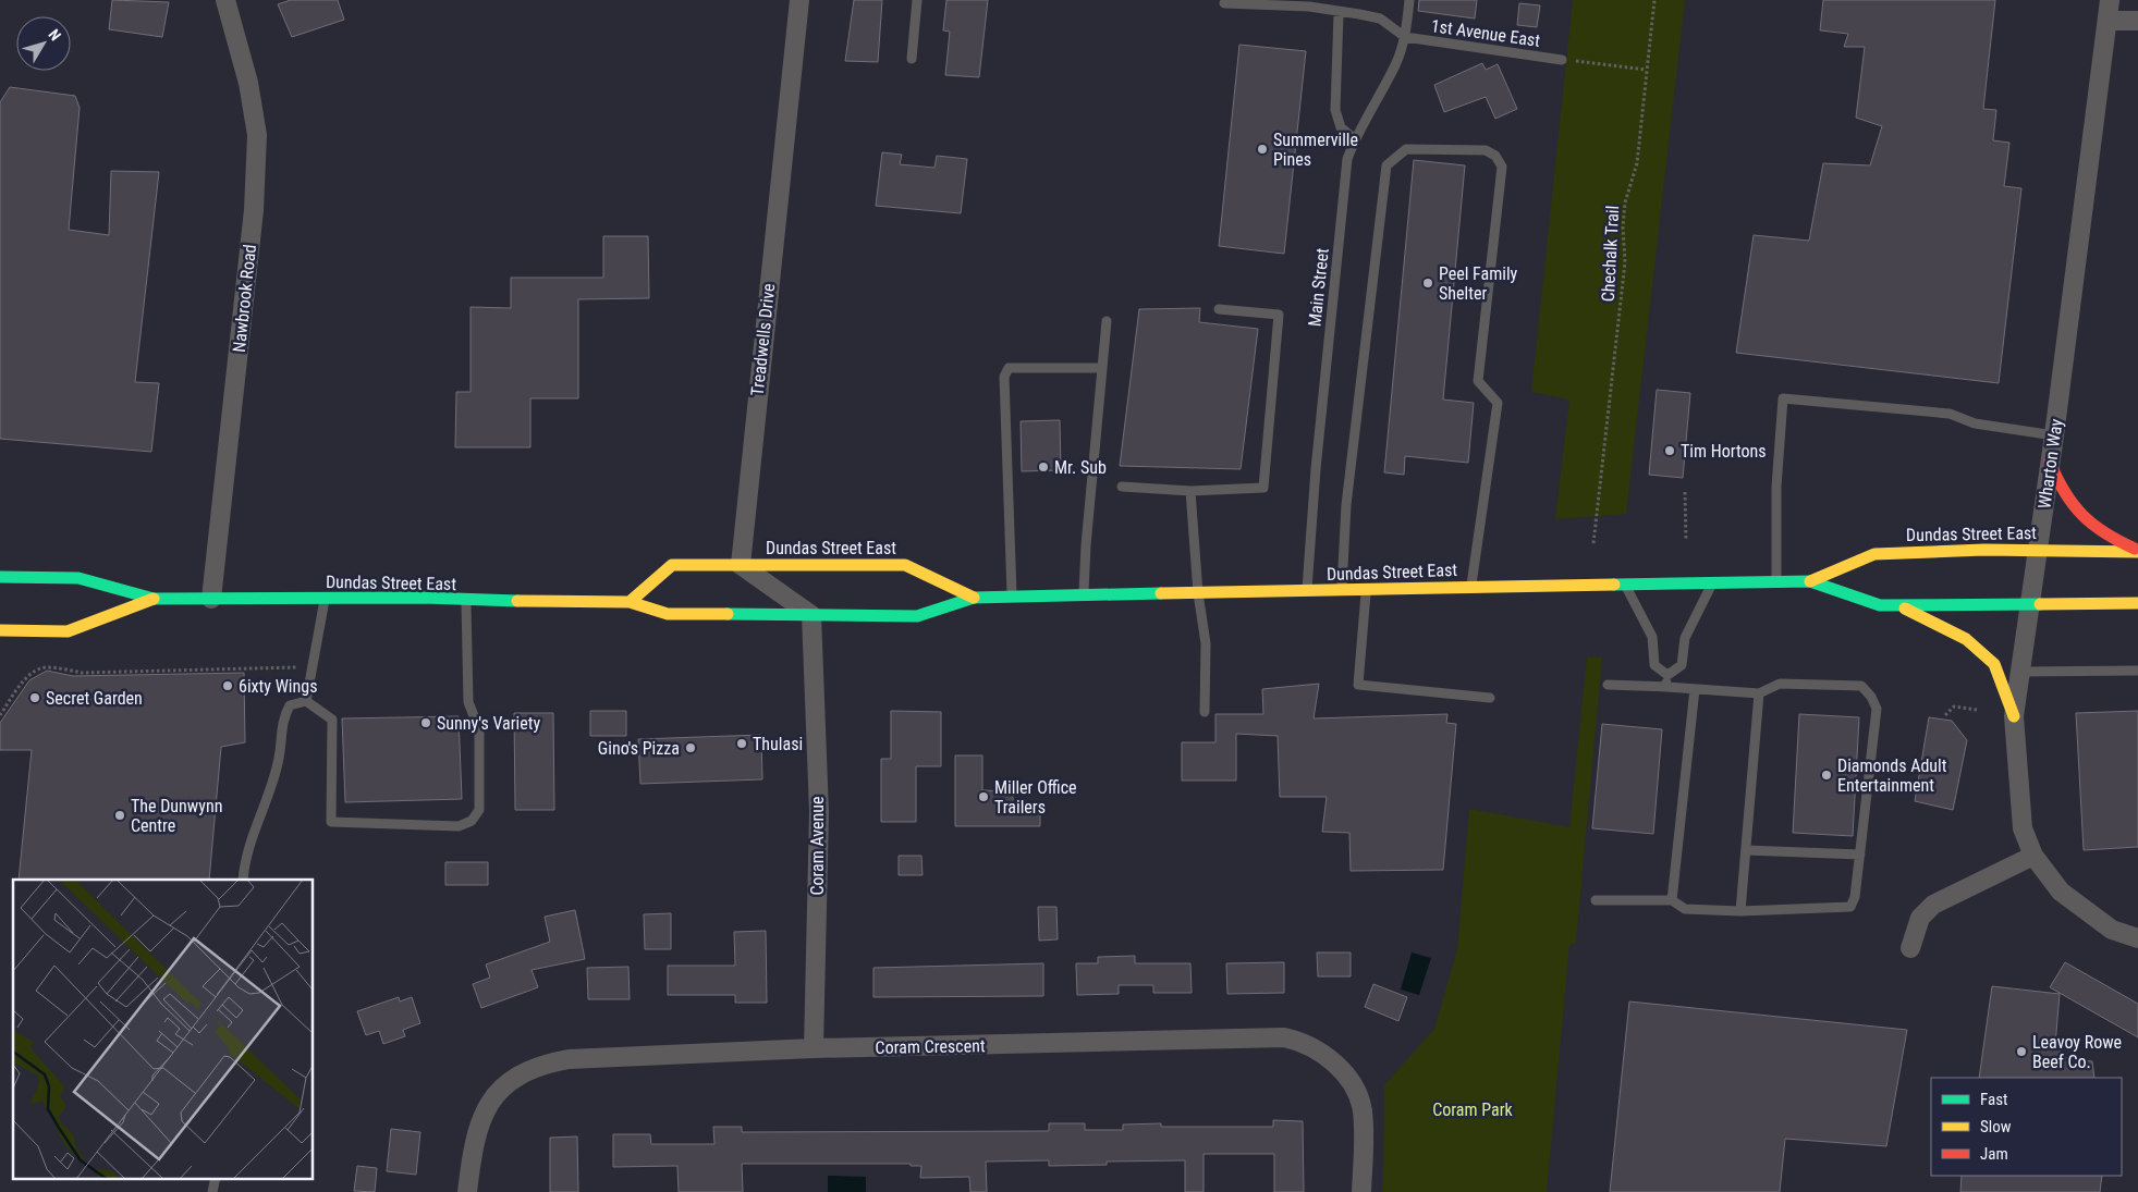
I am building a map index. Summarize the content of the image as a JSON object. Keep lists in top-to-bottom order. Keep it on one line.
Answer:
{"streets":{"main road":["Dundas Street East"],"street":["Nawbrook Road","Treadwells Drive","Wharton Way","Coram Avenue","Coram Crescent"],"lane":["1st Avenue East","Main Street"],"path":["Chechalk Trail"]},"crossings":[["1st Avenue East","Main Street"],["Main Street","Dundas Street East"],["Nawbrook Road","Dundas Street East"],["Treadwells Drive","Dundas Street East"],["Wharton Way","Dundas Street East"],["Dundas Street East","Coram Avenue"],["Coram Avenue","Coram Crescent"]],"parks":["Coram Park"],"places":["Summerville Pines","Peel Family Shelter","Tim Hortons","Mr. Sub","6ixty Wings","Secret Garden","Sunny's Variety","Thulasi","Gino's Pizza","Diamonds Adult Entertainment","Miller Office Trailers","The Dunwynn Centre","Leavoy Rowe Beef Co."],"legend":["Fast","Slow","Jam"],"north":"top right"}
